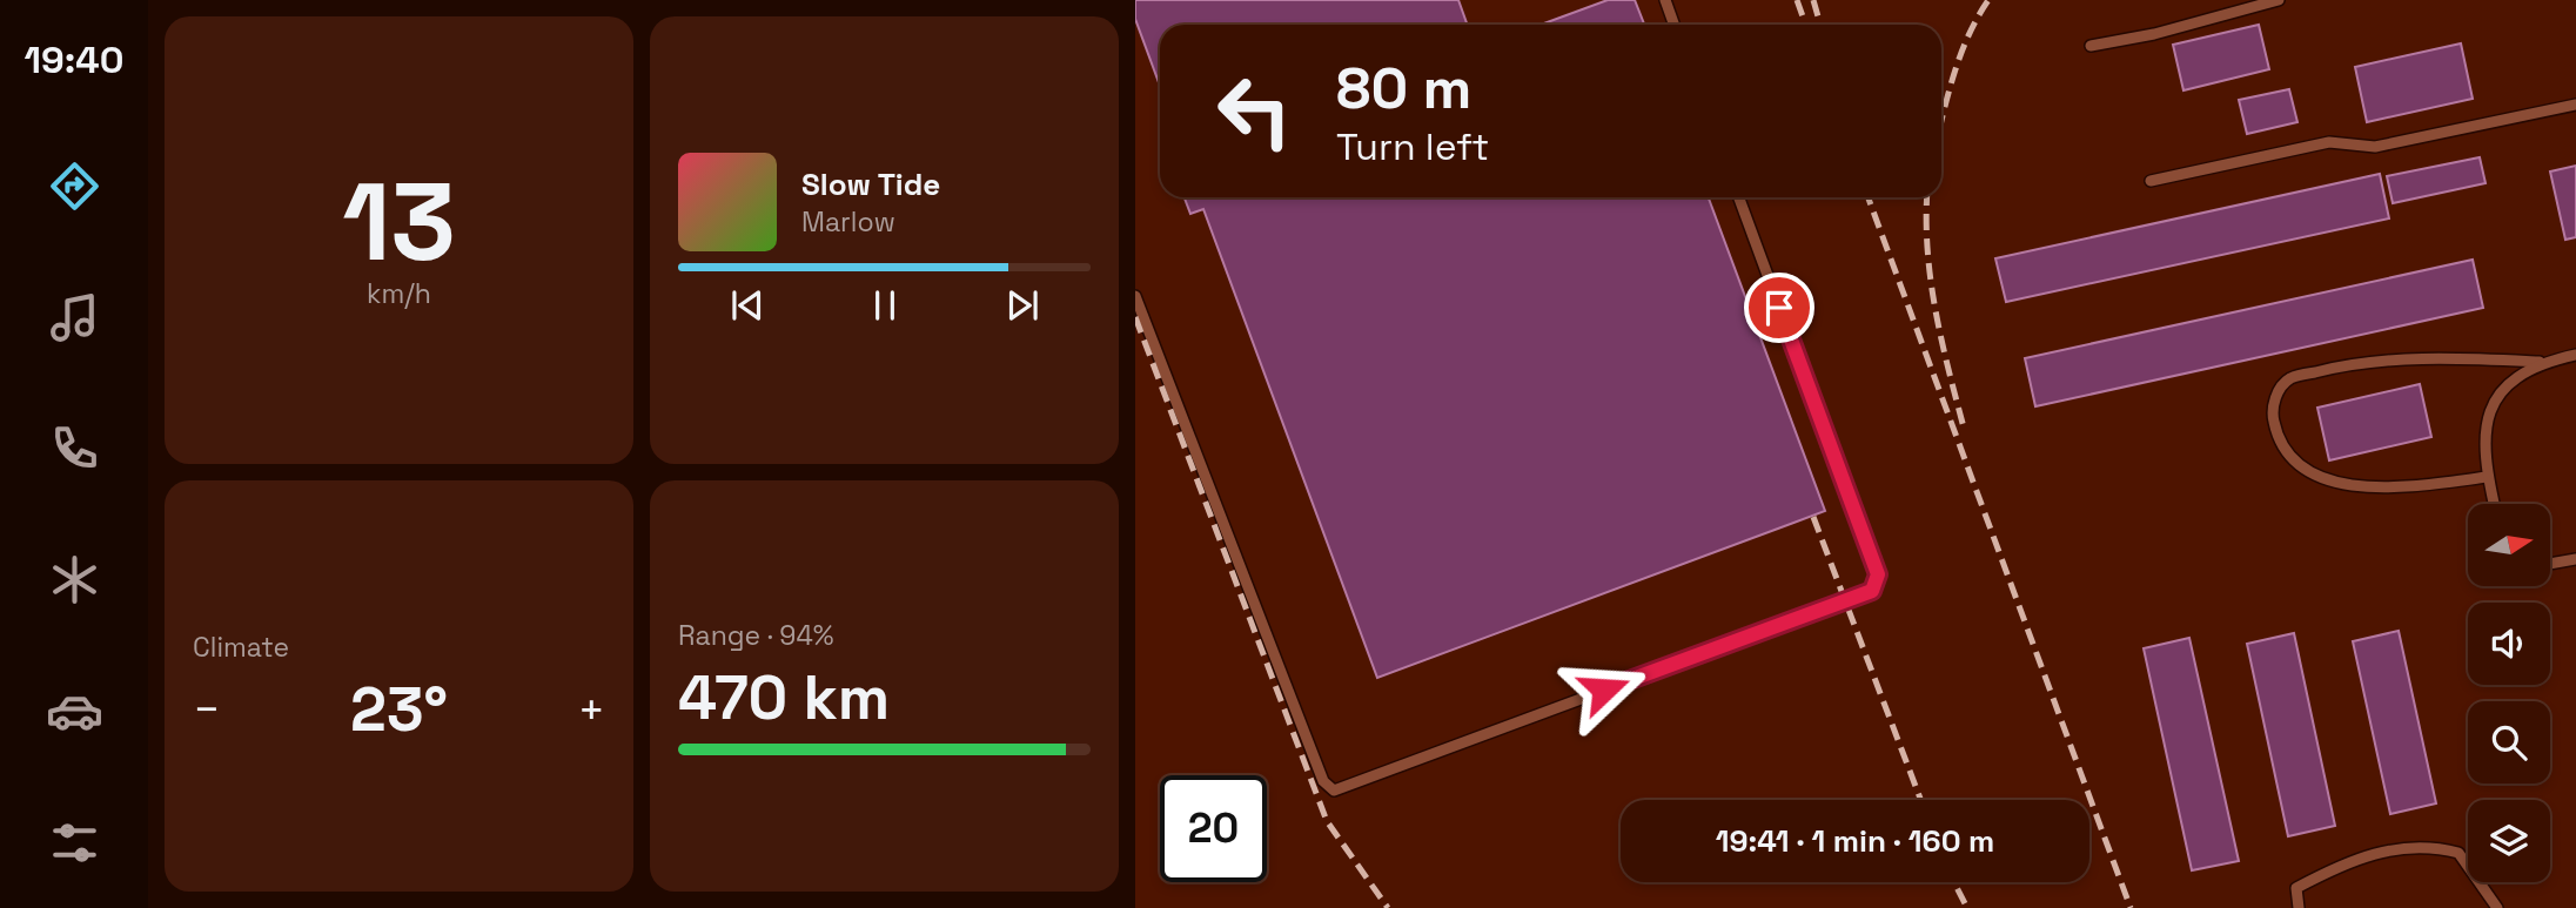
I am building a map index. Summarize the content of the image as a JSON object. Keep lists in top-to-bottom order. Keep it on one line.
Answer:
{"north":"right","page":{"tabs":"19:40","tile":[["13","km/h"],"Climate",["Range · 94%","470 km"]],"turn":["80 m","Turn left"],"song":["Slow Tide","Marlow"],"heat":["−","23°","+"],"limit":"20","trip":"19:41 · 1 min · 160 m"}}
